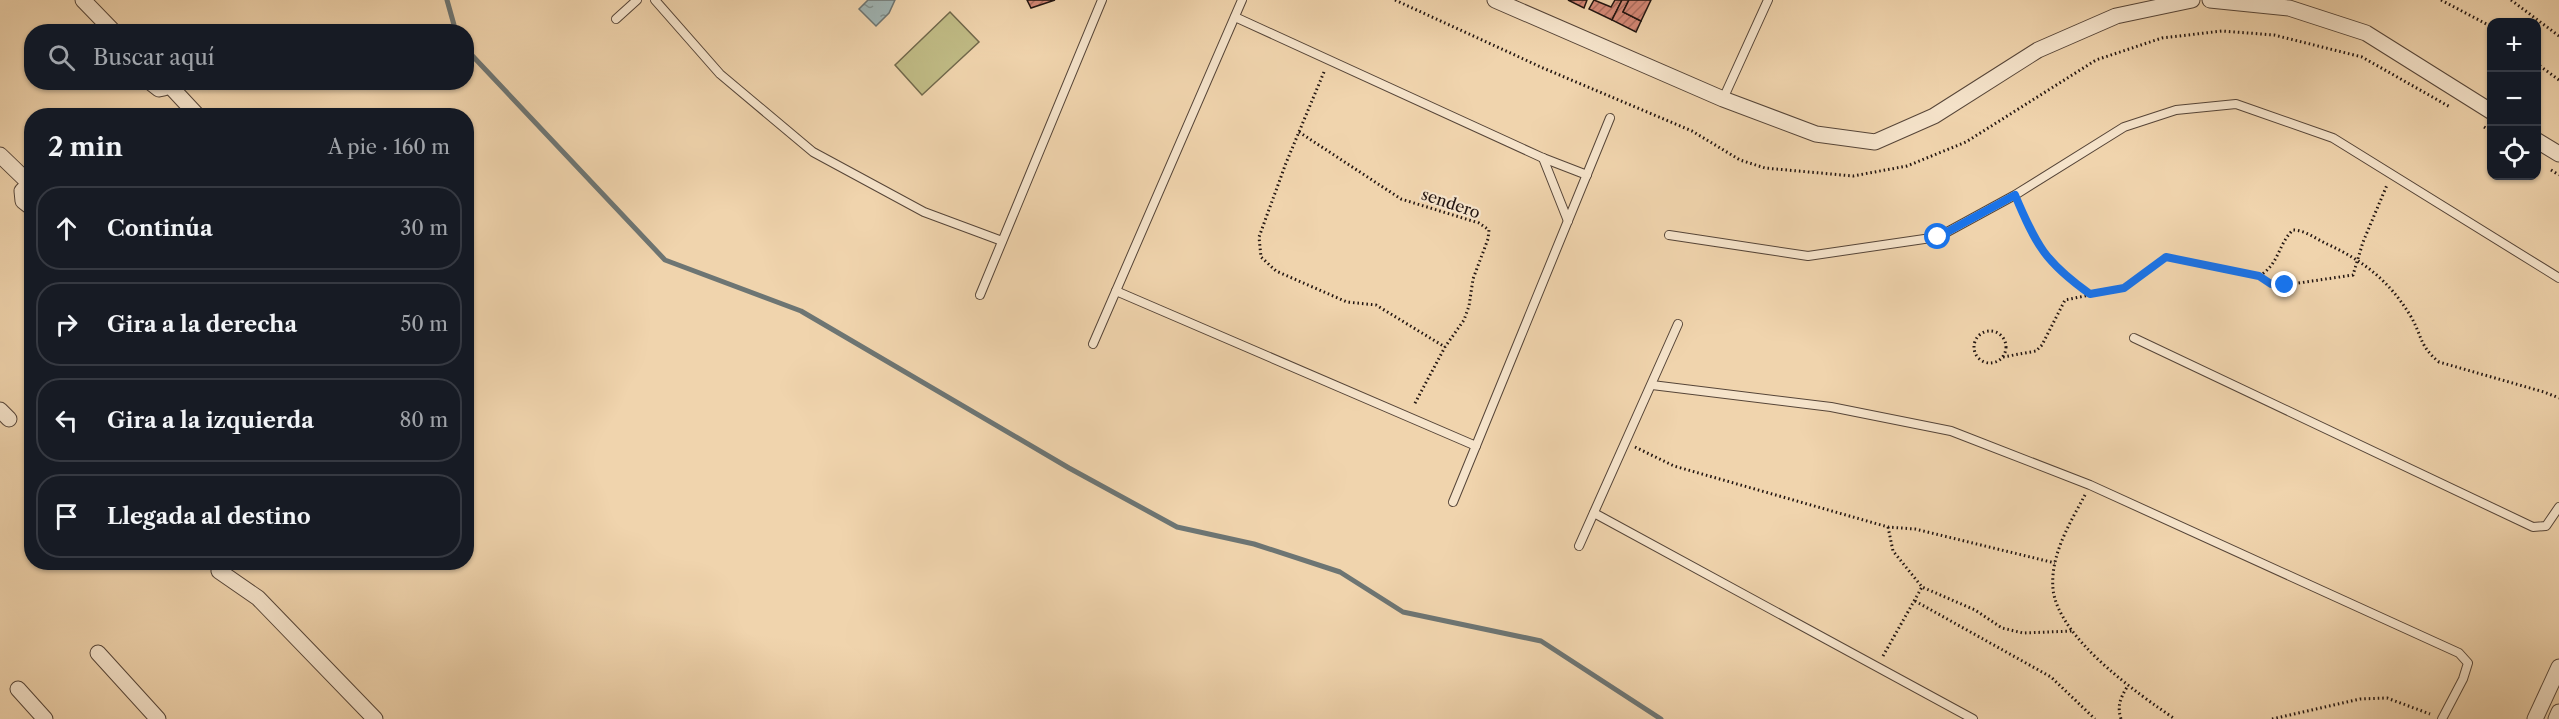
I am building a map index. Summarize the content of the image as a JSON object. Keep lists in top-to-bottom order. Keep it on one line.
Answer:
{"streets":{"path":["sendero"]},"page":{"map_buttons":["+","−"],"search":"Buscar aquí","heading":["2 min","A pie · 160 m"],"list":[["Continúa","30 m"],["Gira a la derecha","50 m"],["Gira a la izquierda","80 m"],"Llegada al destino"]}}
